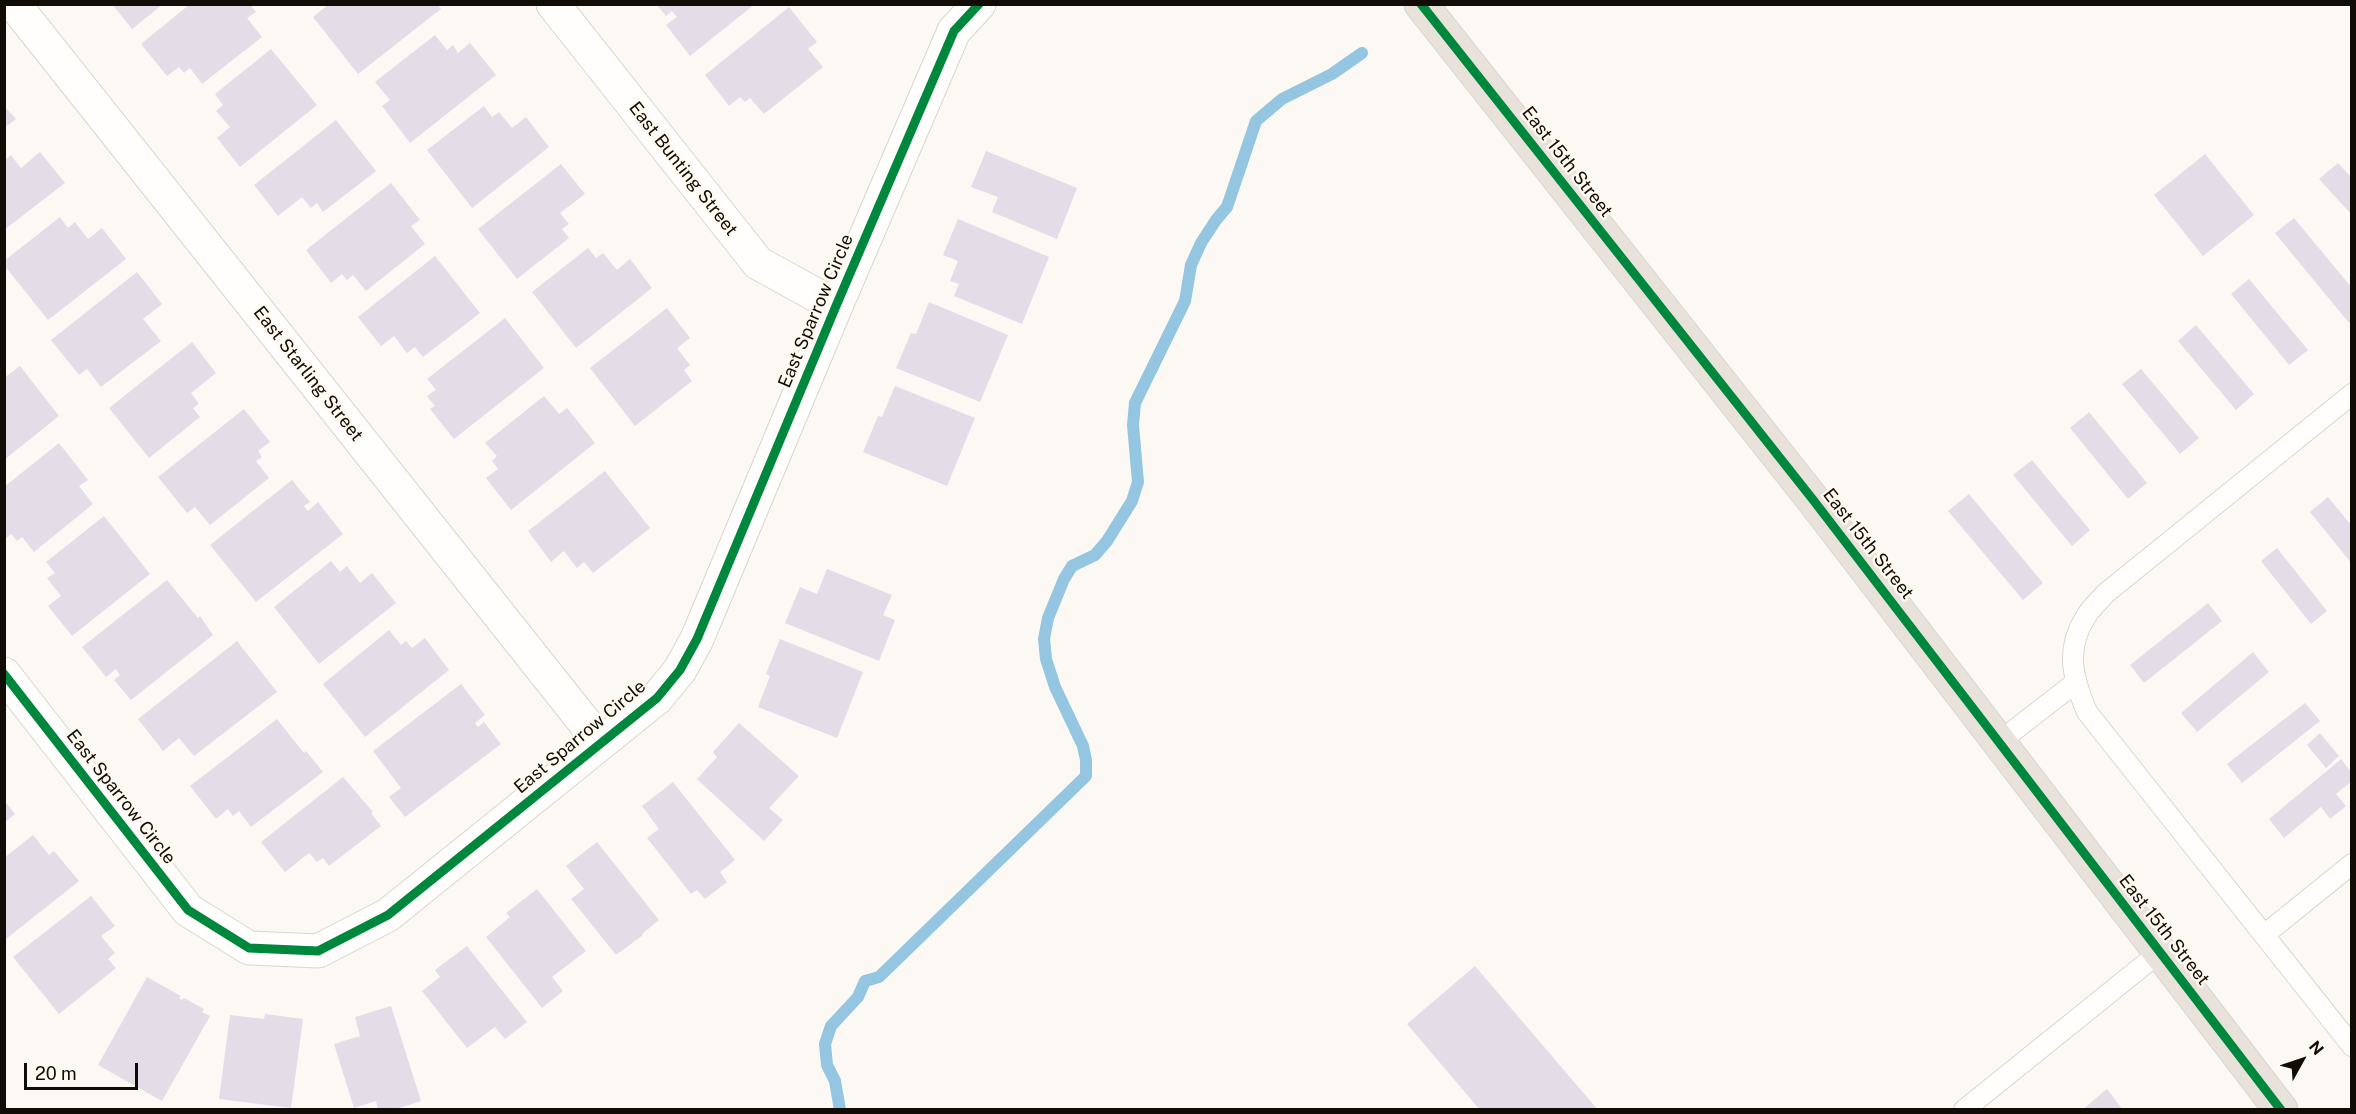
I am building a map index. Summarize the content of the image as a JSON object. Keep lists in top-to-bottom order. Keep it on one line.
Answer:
{"streets":{"main road":["East 15th Street"],"street":["East Bunting Street","East Sparrow Circle","East Starling Street"]},"crossings":[["East Bunting Street","East Sparrow Circle"],["East Sparrow Circle","East Starling Street"]],"scale_bar":"20 m","north":"top right"}
